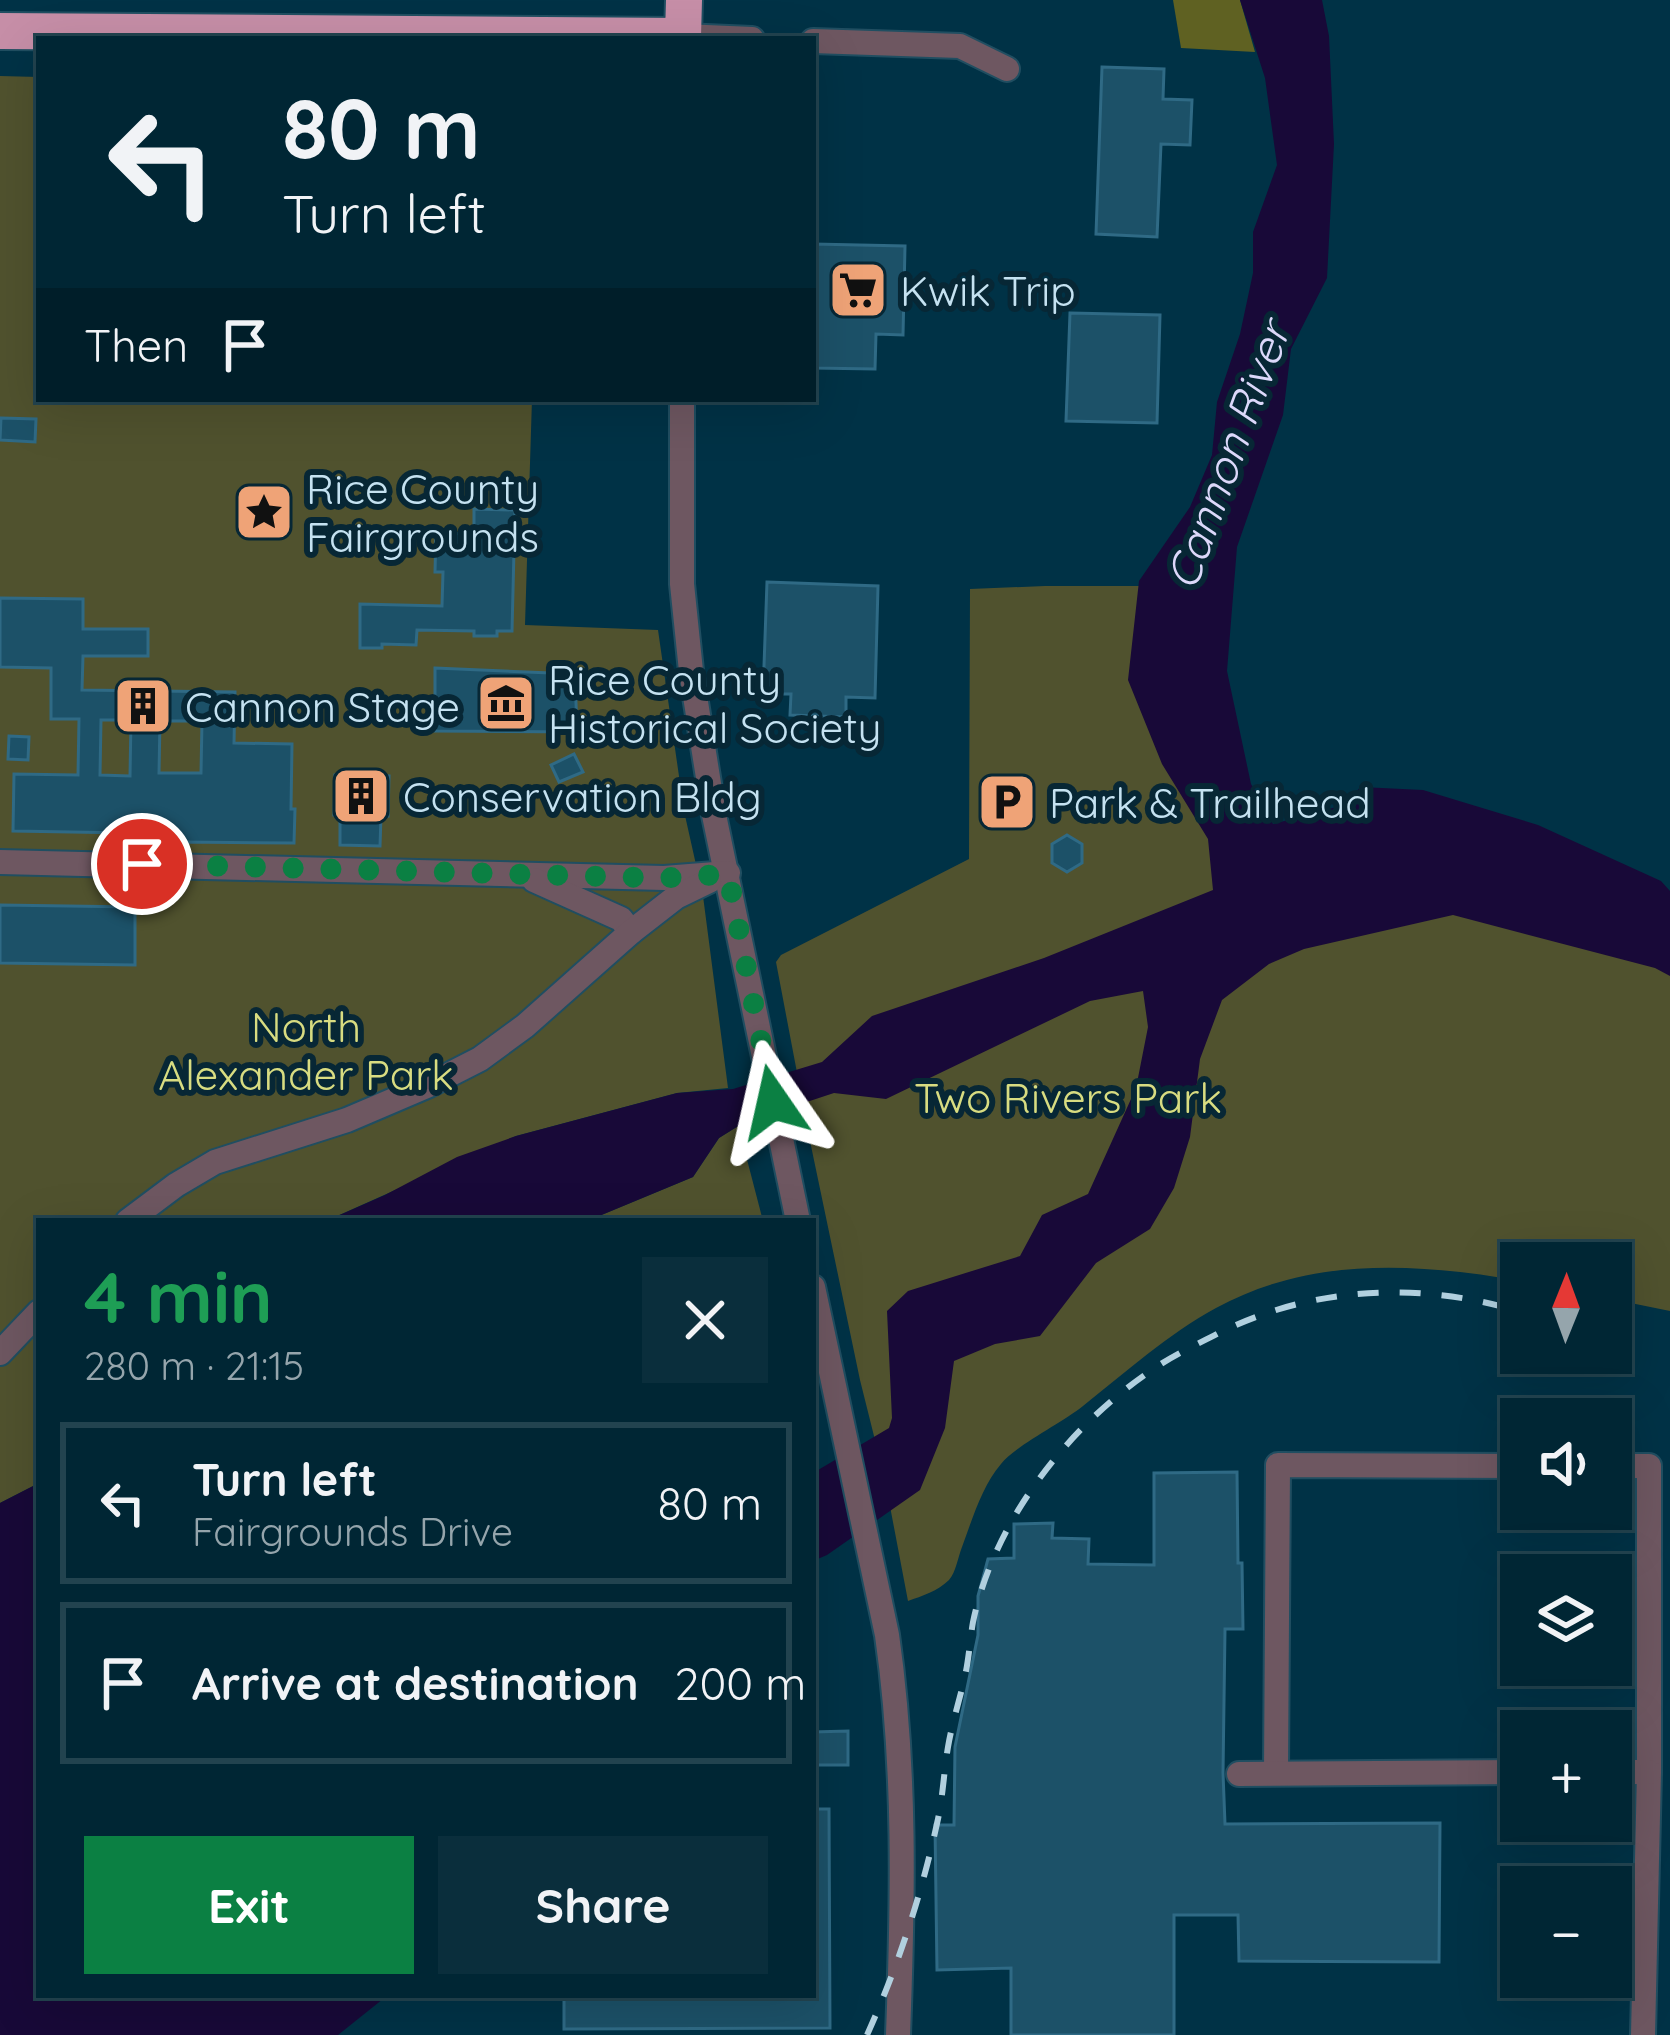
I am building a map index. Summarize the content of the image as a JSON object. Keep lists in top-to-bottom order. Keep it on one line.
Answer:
{"water":["Cannon River"],"parks":["North Alexander Park","Two Rivers Park"],"places":{"supermarket":["Kwik Trip"],"place":["Rice County Fairgrounds"],"museum":["Rice County Historical Society"],"building":["Cannon Stage","Conservation Bldg"],"parking":["Park & Trailhead"]},"north":"top","page":{"turn":["80 m","Turn left"],"then":"Then","heading":["4 min","280 m · 21:15"],"map_buttons":["+","−"],"list":[{"name":"Turn left","note":"Fairgrounds Drive","value":"80 m"},{"name":"Arrive at destination","value":"200 m"}],"buttons":["Exit","Share"]}}
